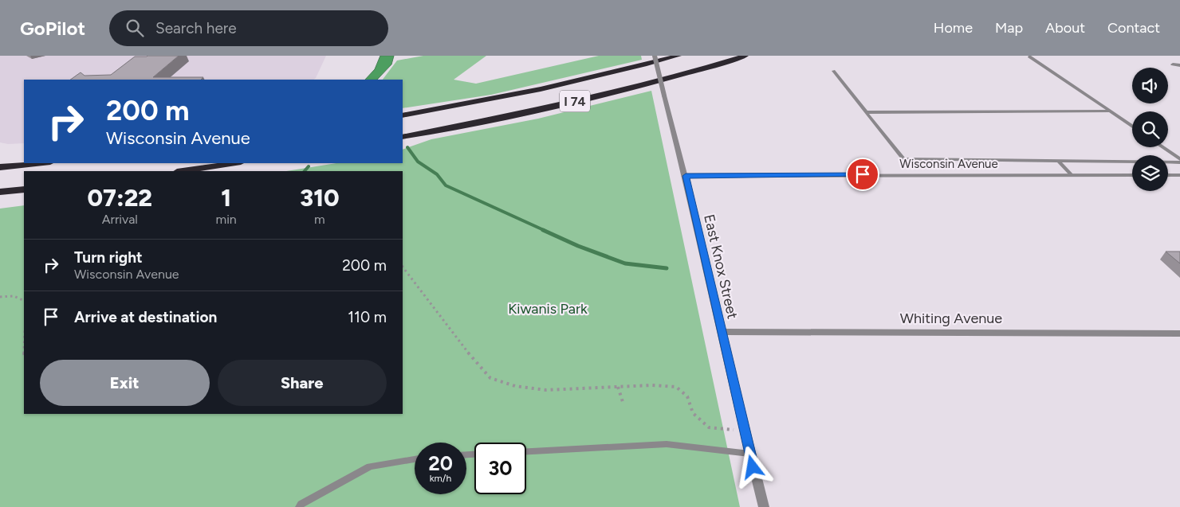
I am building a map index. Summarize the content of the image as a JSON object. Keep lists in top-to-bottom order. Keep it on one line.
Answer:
{"streets":{"highway":["I 74"],"street":["Wisconsin Avenue","East Knox Street","Whiting Avenue"]},"crossings":[["Wisconsin Avenue","East Knox Street"],["East Knox Street","Whiting Avenue"]],"parks":["Kiwanis Park"],"page":{"header":"GoPilot","search":"Search here","nav":["Home","Map","About","Contact"],"turn":["200 m","Wisconsin Avenue"],"eta":["07:22","Arrival","1","min","310","m"],"list":[{"name":"Turn right","note":"Wisconsin Avenue","value":"200 m"},{"name":"Arrive at destination","value":"110 m"}],"buttons":["Exit","Share"],"speed":"20 km/h","limit":"30"}}
